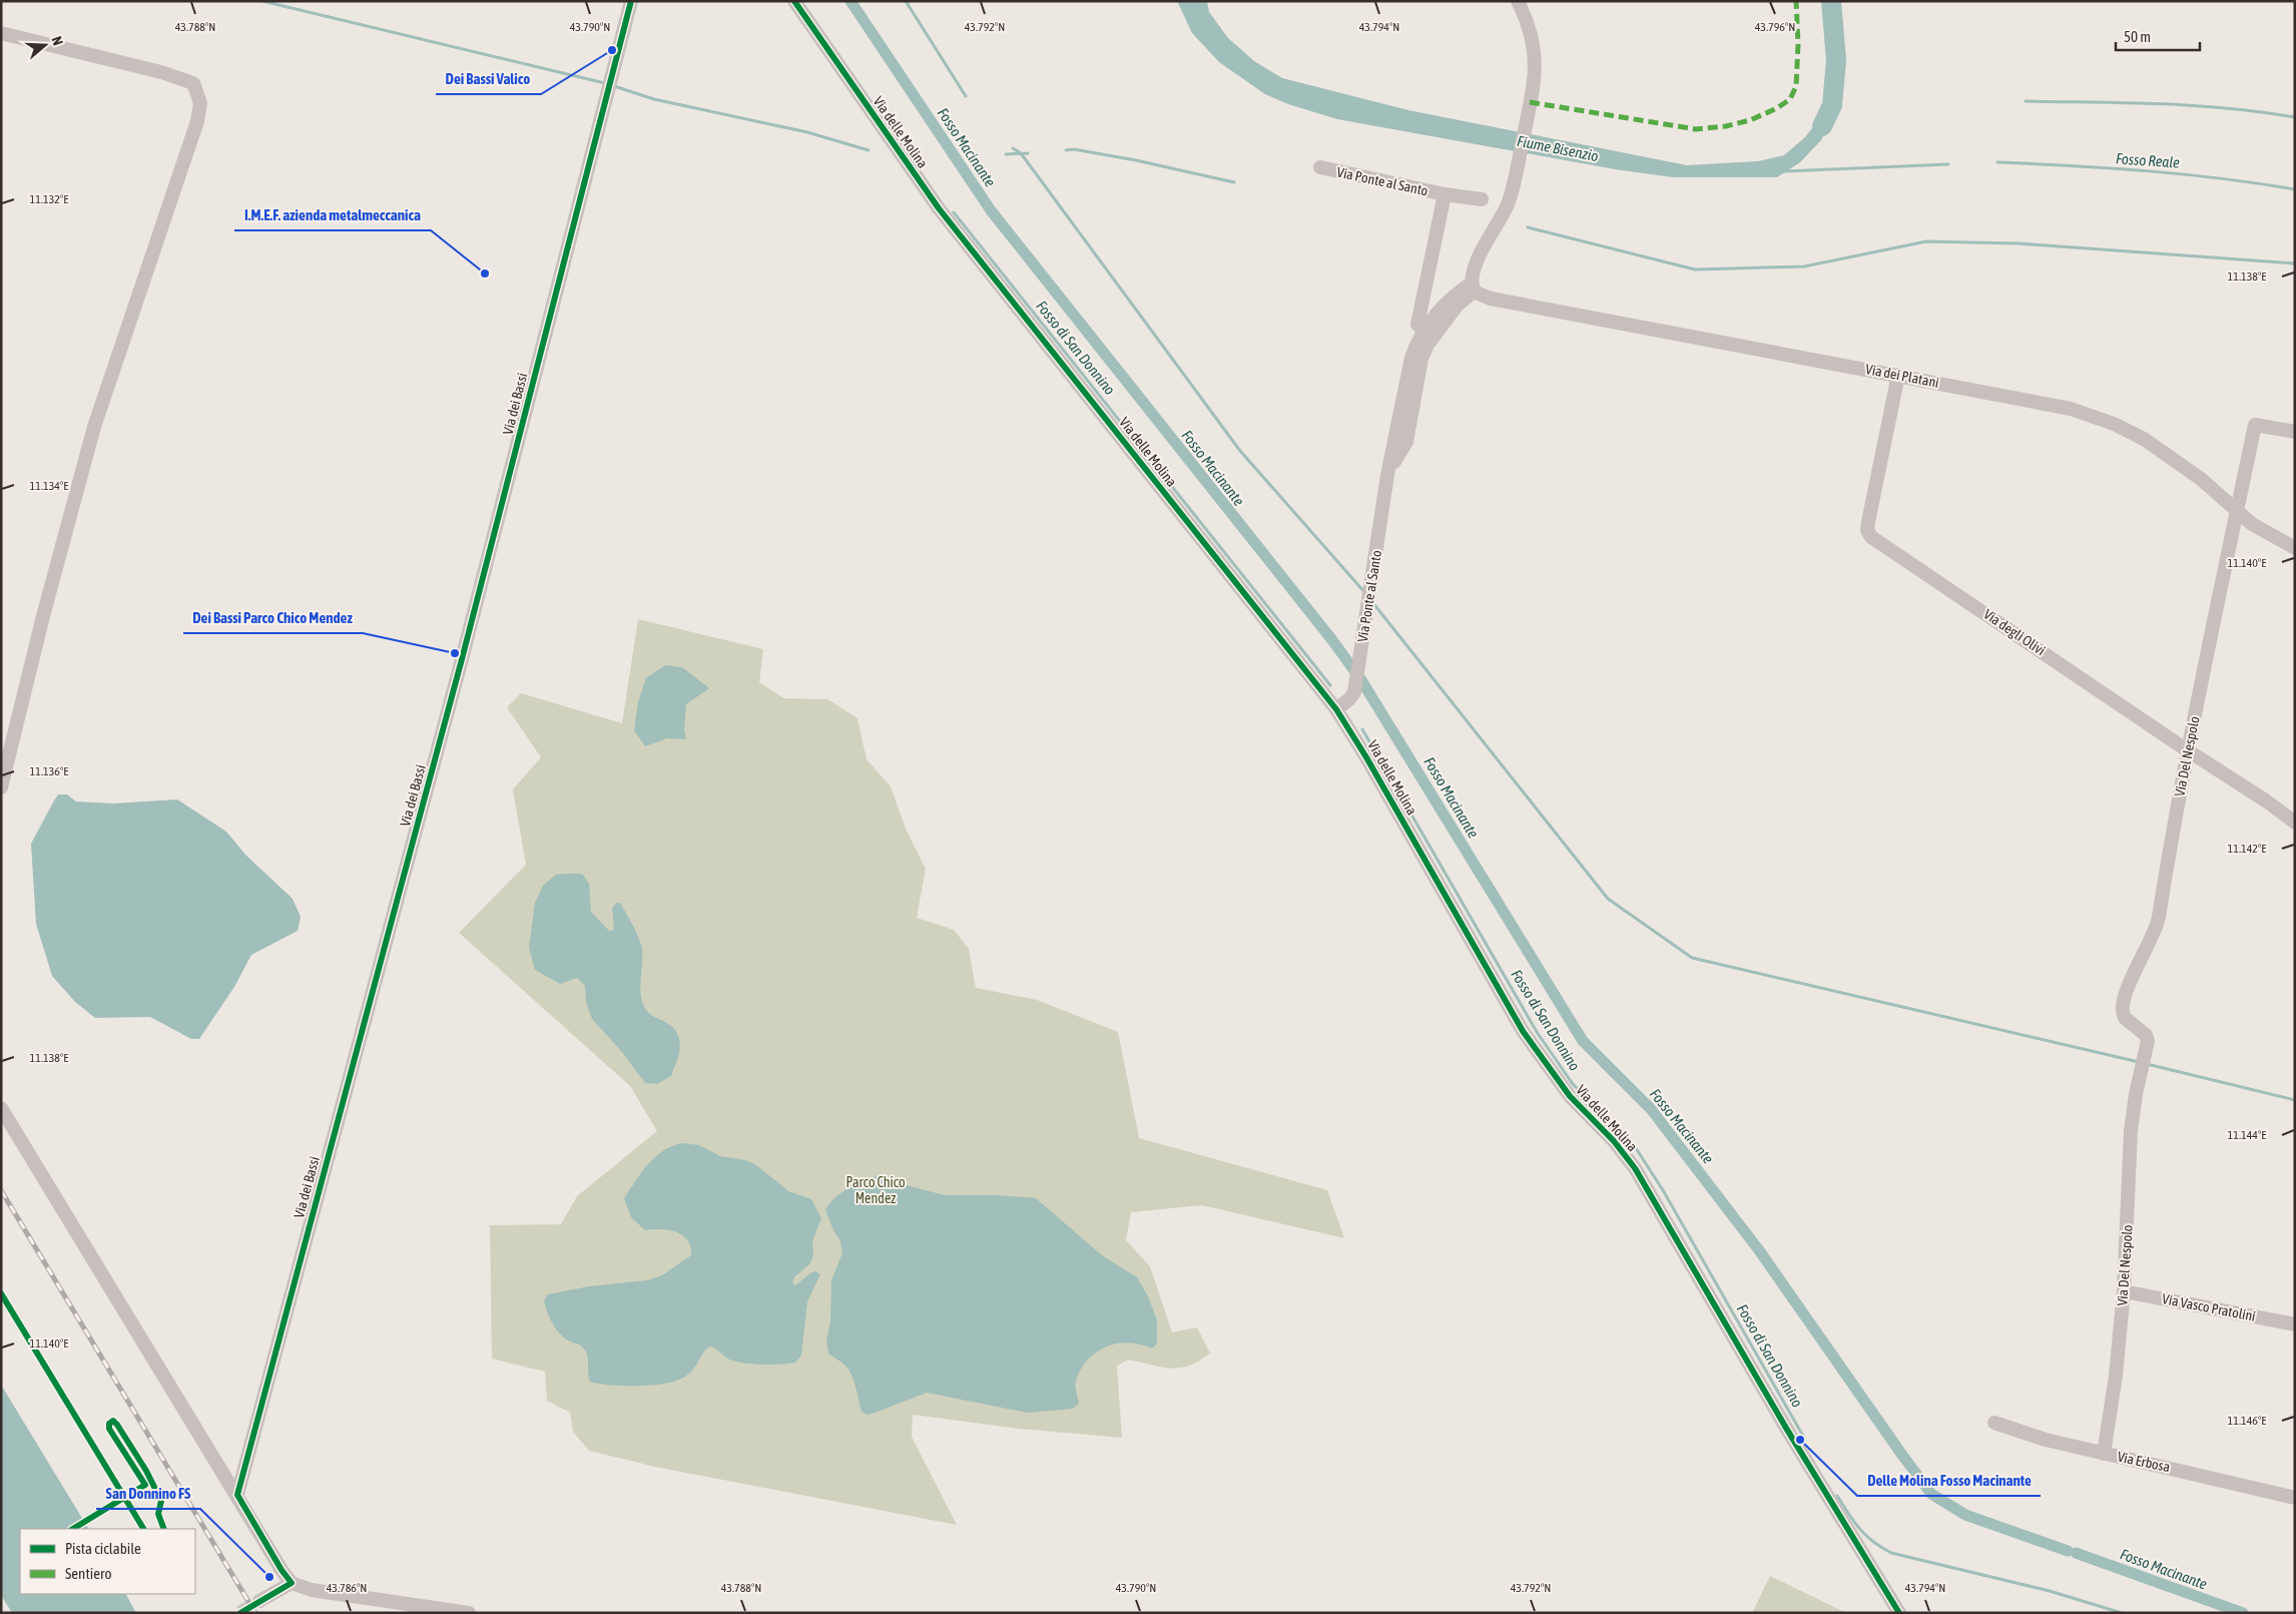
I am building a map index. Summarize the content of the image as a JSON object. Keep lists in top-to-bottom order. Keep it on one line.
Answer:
{"streets":{"street":["Via delle Molina","Via Ponte al Santo","Via dei Platani","Via dei Bassi","Via degli Olivi","Via Del Nespolo","Via Vasco Pratolini","Via Erbosa"]},"crossings":[["Via delle Molina","Via Ponte al Santo"],["Via Ponte al Santo","Via dei Platani"],["Via dei Platani","Via degli Olivi"],["Via dei Platani","Via Del Nespolo"],["Via degli Olivi","Via Del Nespolo"],["Via Del Nespolo","Via Vasco Pratolini"],["Via Del Nespolo","Via Erbosa"]],"water":["Fosso Macinante","Fiume Bisenzio","Fosso Reale","Fosso di San Donnino"],"parks":["Parco Chico Mendez"],"places":["Dei Bassi Valico","I.M.E.F. azienda metalmeccanica","Dei Bassi Parco Chico Mendez","Delle Molina Fosso Macinante","San Donnino FS"],"legend":["Pista ciclabile","Sentiero"],"scale_bar":"50 m","north":"right","coordinates":["43.788°N","43.790°N","43.792°N","43.794°N","43.796°N","11.132°E","11.138°E","11.134°E","11.140°E","11.136°E","11.142°E","11.144°E","11.146°E","43.786°N"]}
